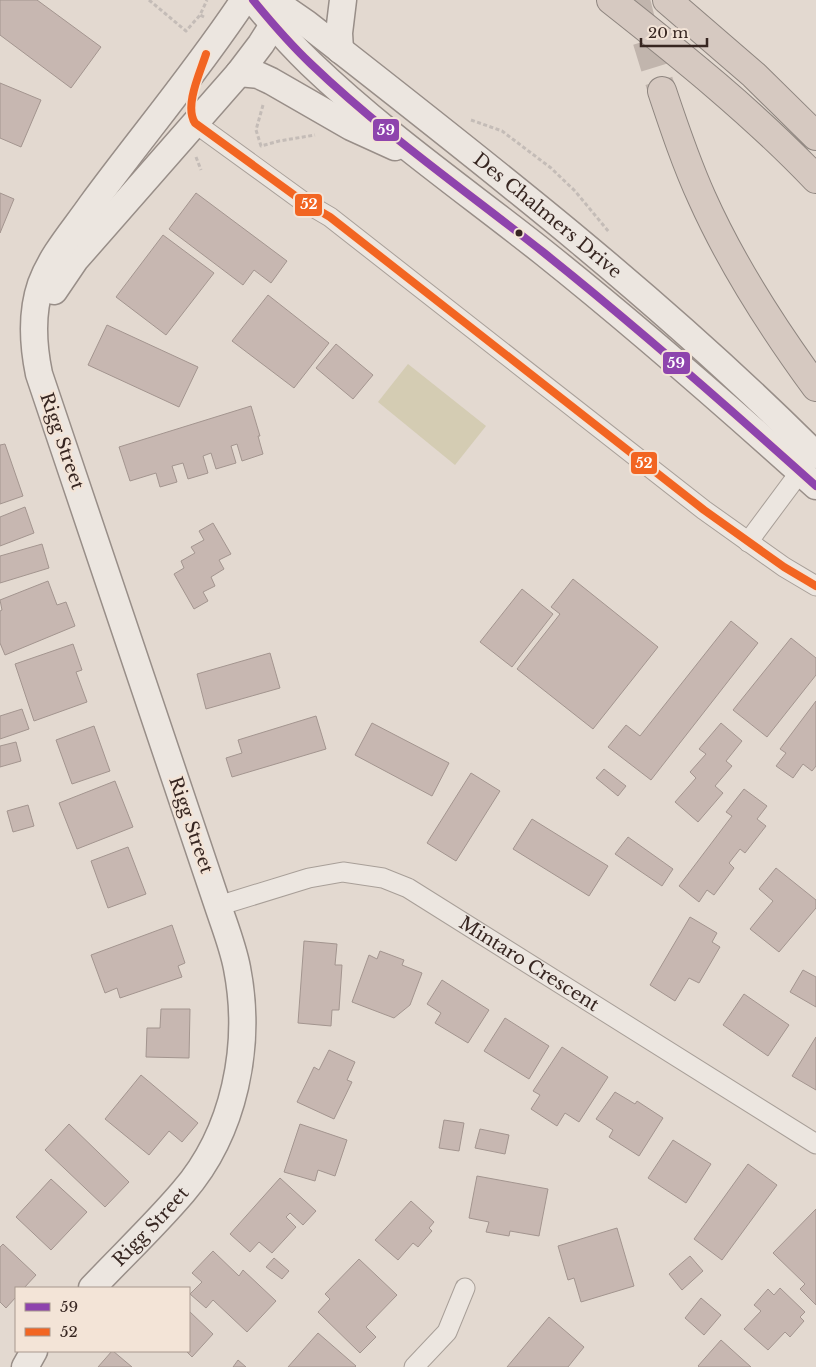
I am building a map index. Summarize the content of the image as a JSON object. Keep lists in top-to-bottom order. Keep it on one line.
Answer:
{"streets":{"street":["Des Chalmers Drive","Rigg Street","Mintaro Crescent"]},"crossings":[["Des Chalmers Drive","Rigg Street"],["Rigg Street","Mintaro Crescent"]],"lines":["transit line 59","transit line 52"],"legend":["59","52"],"scale_bar":"20 m"}
